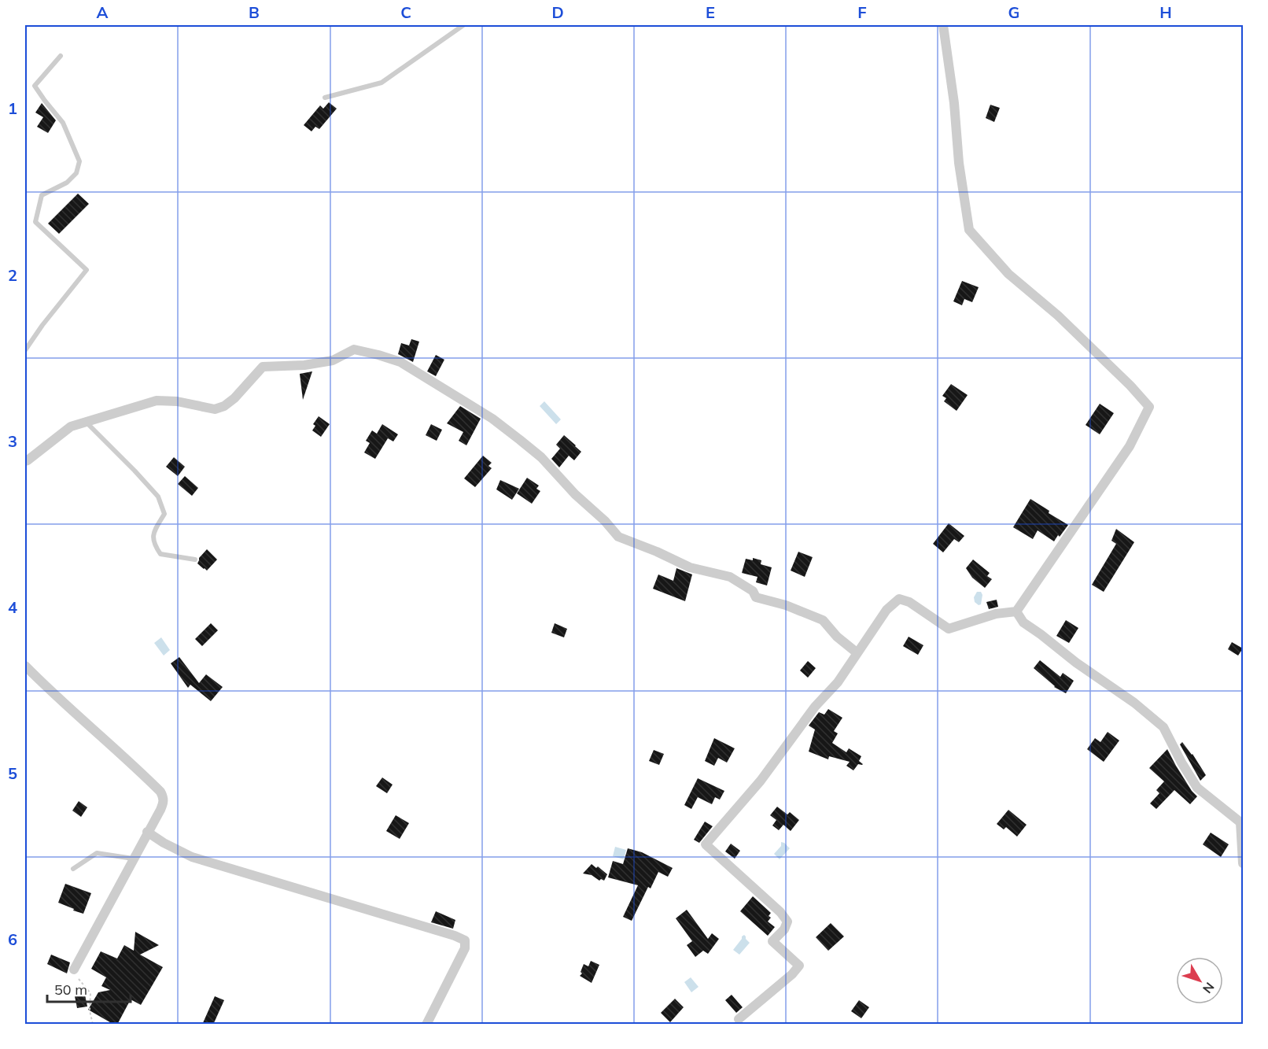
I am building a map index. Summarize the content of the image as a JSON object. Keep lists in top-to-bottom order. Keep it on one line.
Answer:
{"scale_bar":"50 m","north":"bottom right","grid":{"columns":["A","B","C","D","E","F","G","H"],"rows":["1","2","3","4","5","6"]}}
